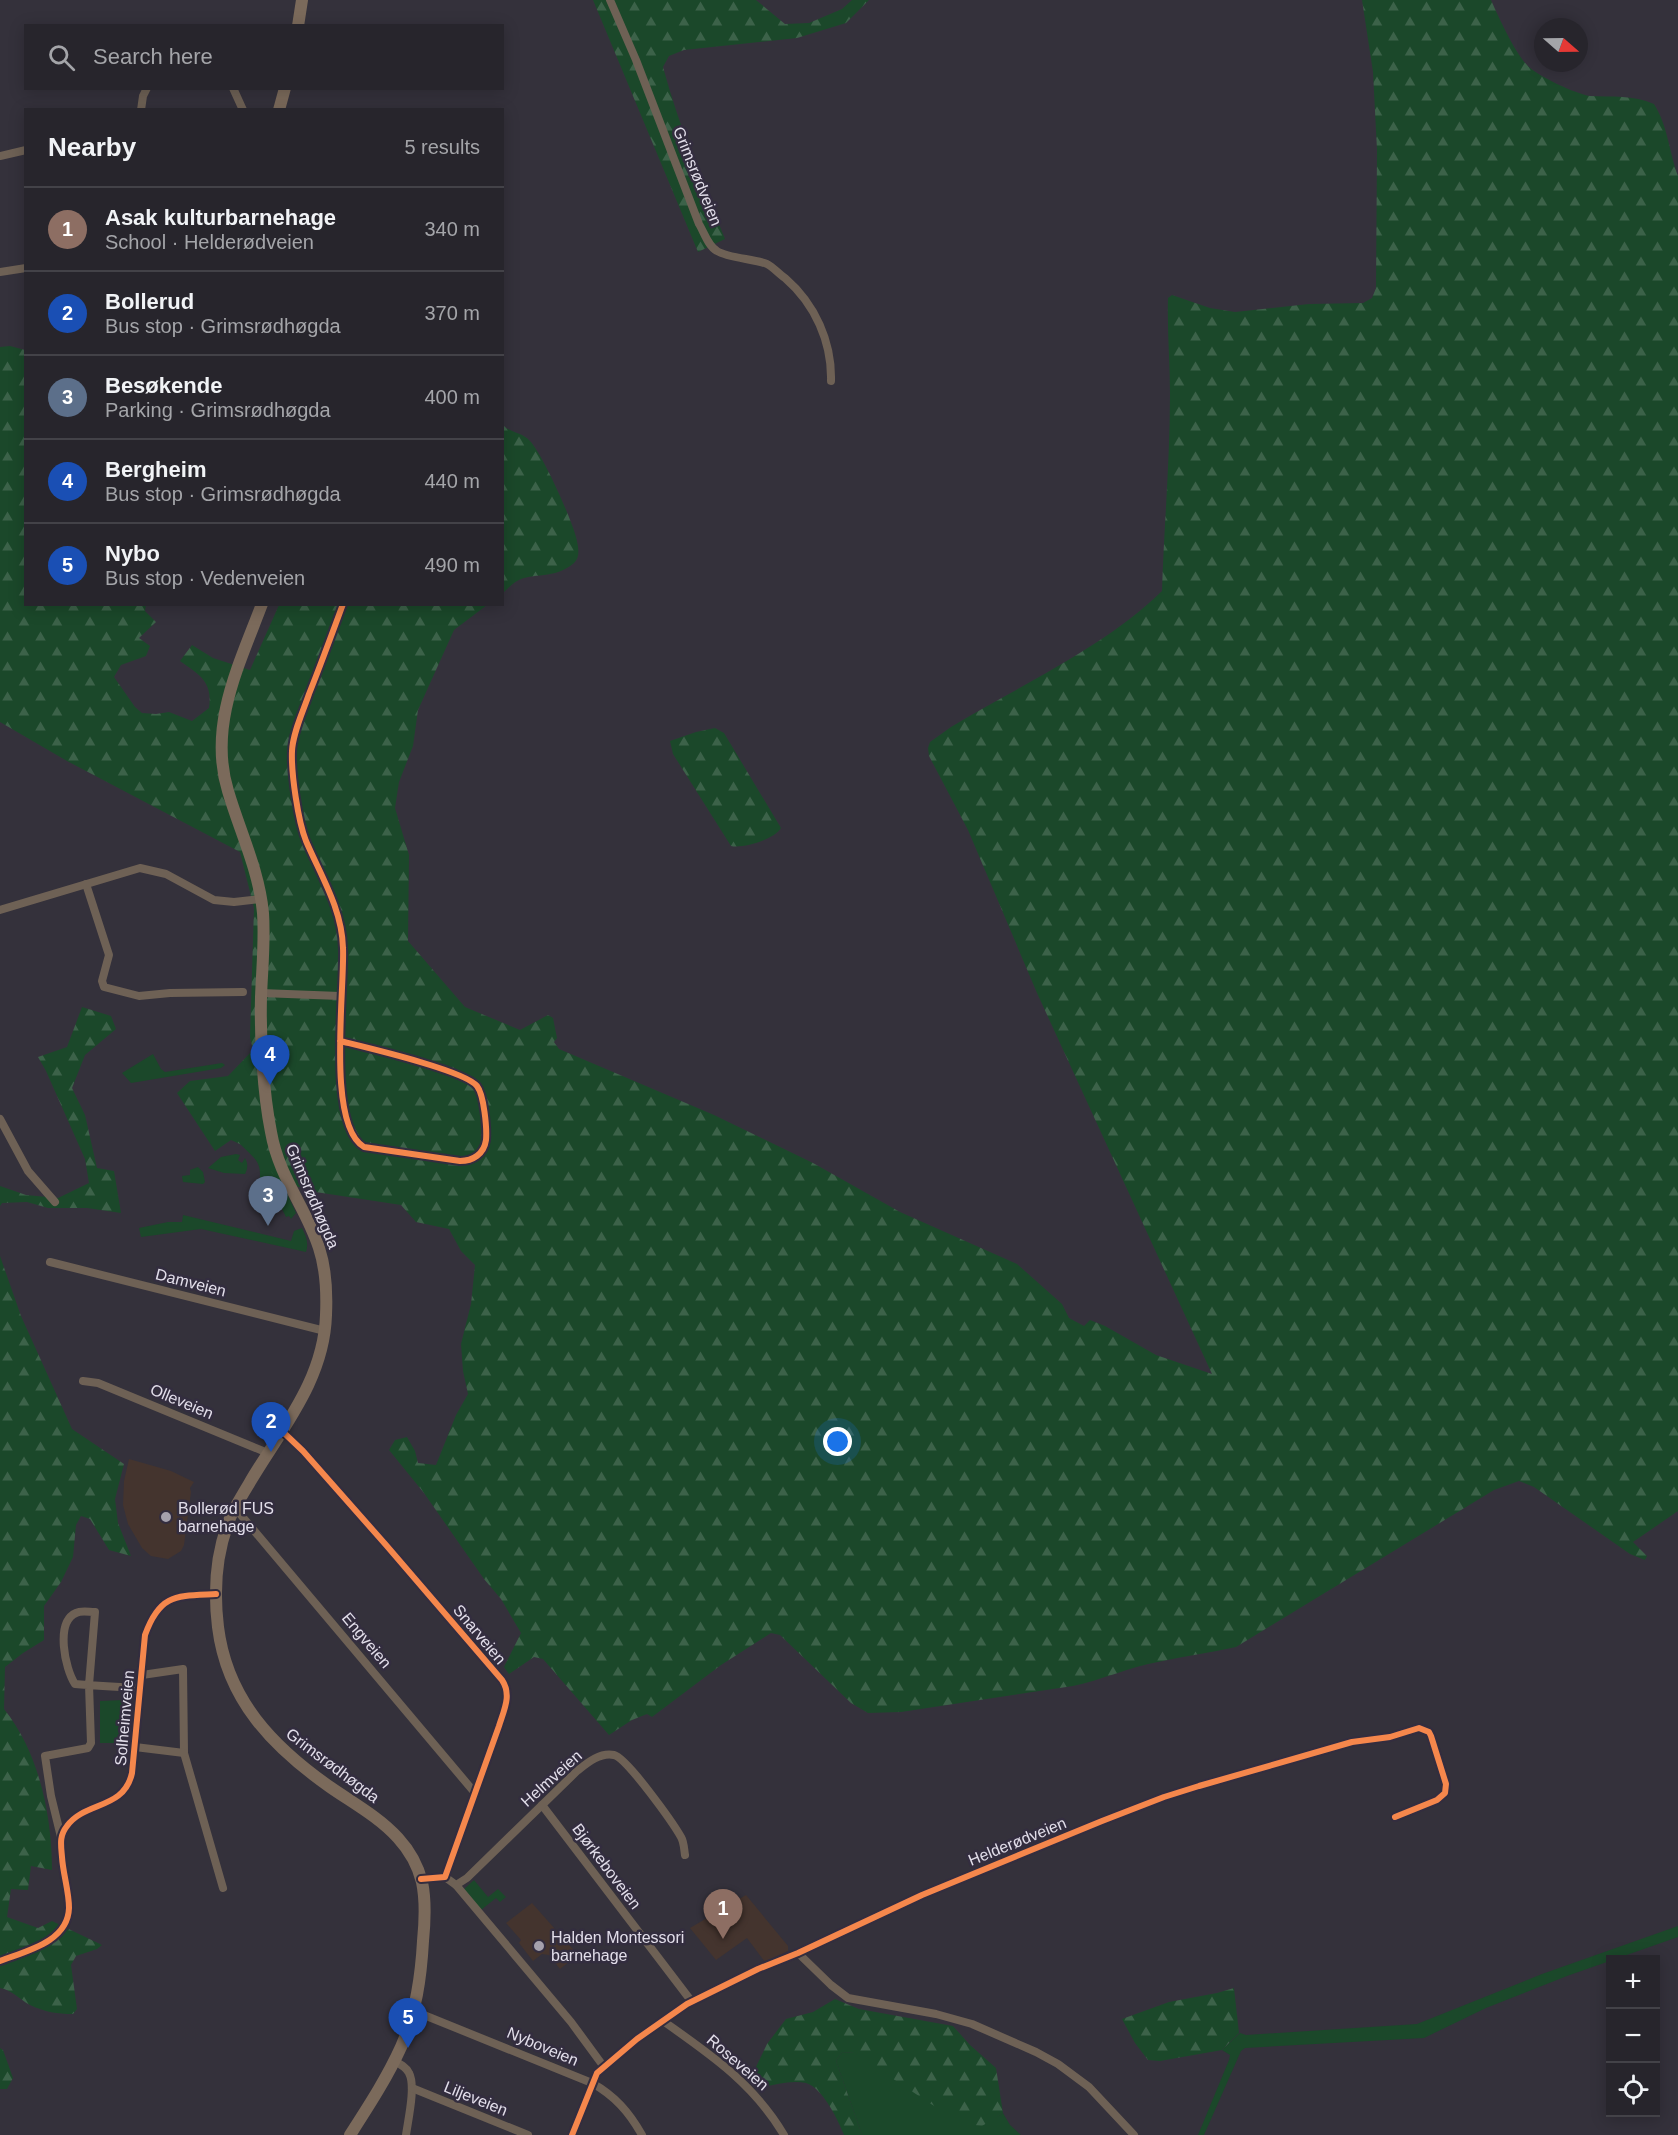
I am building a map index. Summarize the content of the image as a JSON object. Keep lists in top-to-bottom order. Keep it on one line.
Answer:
{"streets":{"main road":["Grimsrødhøgda"],"street":["Grimsrødveien","Damveien","Olleveien","Snarveien","Engveien","Solheimveien","Helmveien","Helderødveien","Bjørkeboveien","Nyboveien","Roseveien","Liljeveien"]},"crossings":[["Grimsrødhøgda","Damveien"],["Grimsrødhøgda","Olleveien"],["Grimsrødhøgda","Snarveien"],["Grimsrødhøgda","Engveien"],["Grimsrødhøgda","Solheimveien"],["Grimsrødhøgda","Nyboveien"],["Snarveien","Engveien"],["Helmveien","Bjørkeboveien"],["Helderødveien","Bjørkeboveien"],["Helderødveien","Nyboveien"],["Helderødveien","Roseveien"]],"places":["Bollerød FUS barnehage","Halden Montessori barnehage"],"north":"right","page":{"search":"Search here","heading":["Nearby","5 results"],"list":[{"mark":"1","name":"Asak kulturbarnehage","note":"School · Helderødveien","value":"340 m"},{"mark":"2","name":"Bollerud","note":"Bus stop · Grimsrødhøgda","value":"370 m"},{"mark":"3","name":"Besøkende","note":"Parking · Grimsrødhøgda","value":"400 m"},{"mark":"4","name":"Bergheim","note":"Bus stop · Grimsrødhøgda","value":"440 m"},{"mark":"5","name":"Nybo","note":"Bus stop · Vedenveien","value":"490 m"}],"pins":["4","3","2","1","5"],"map_buttons":["+","−"]}}
